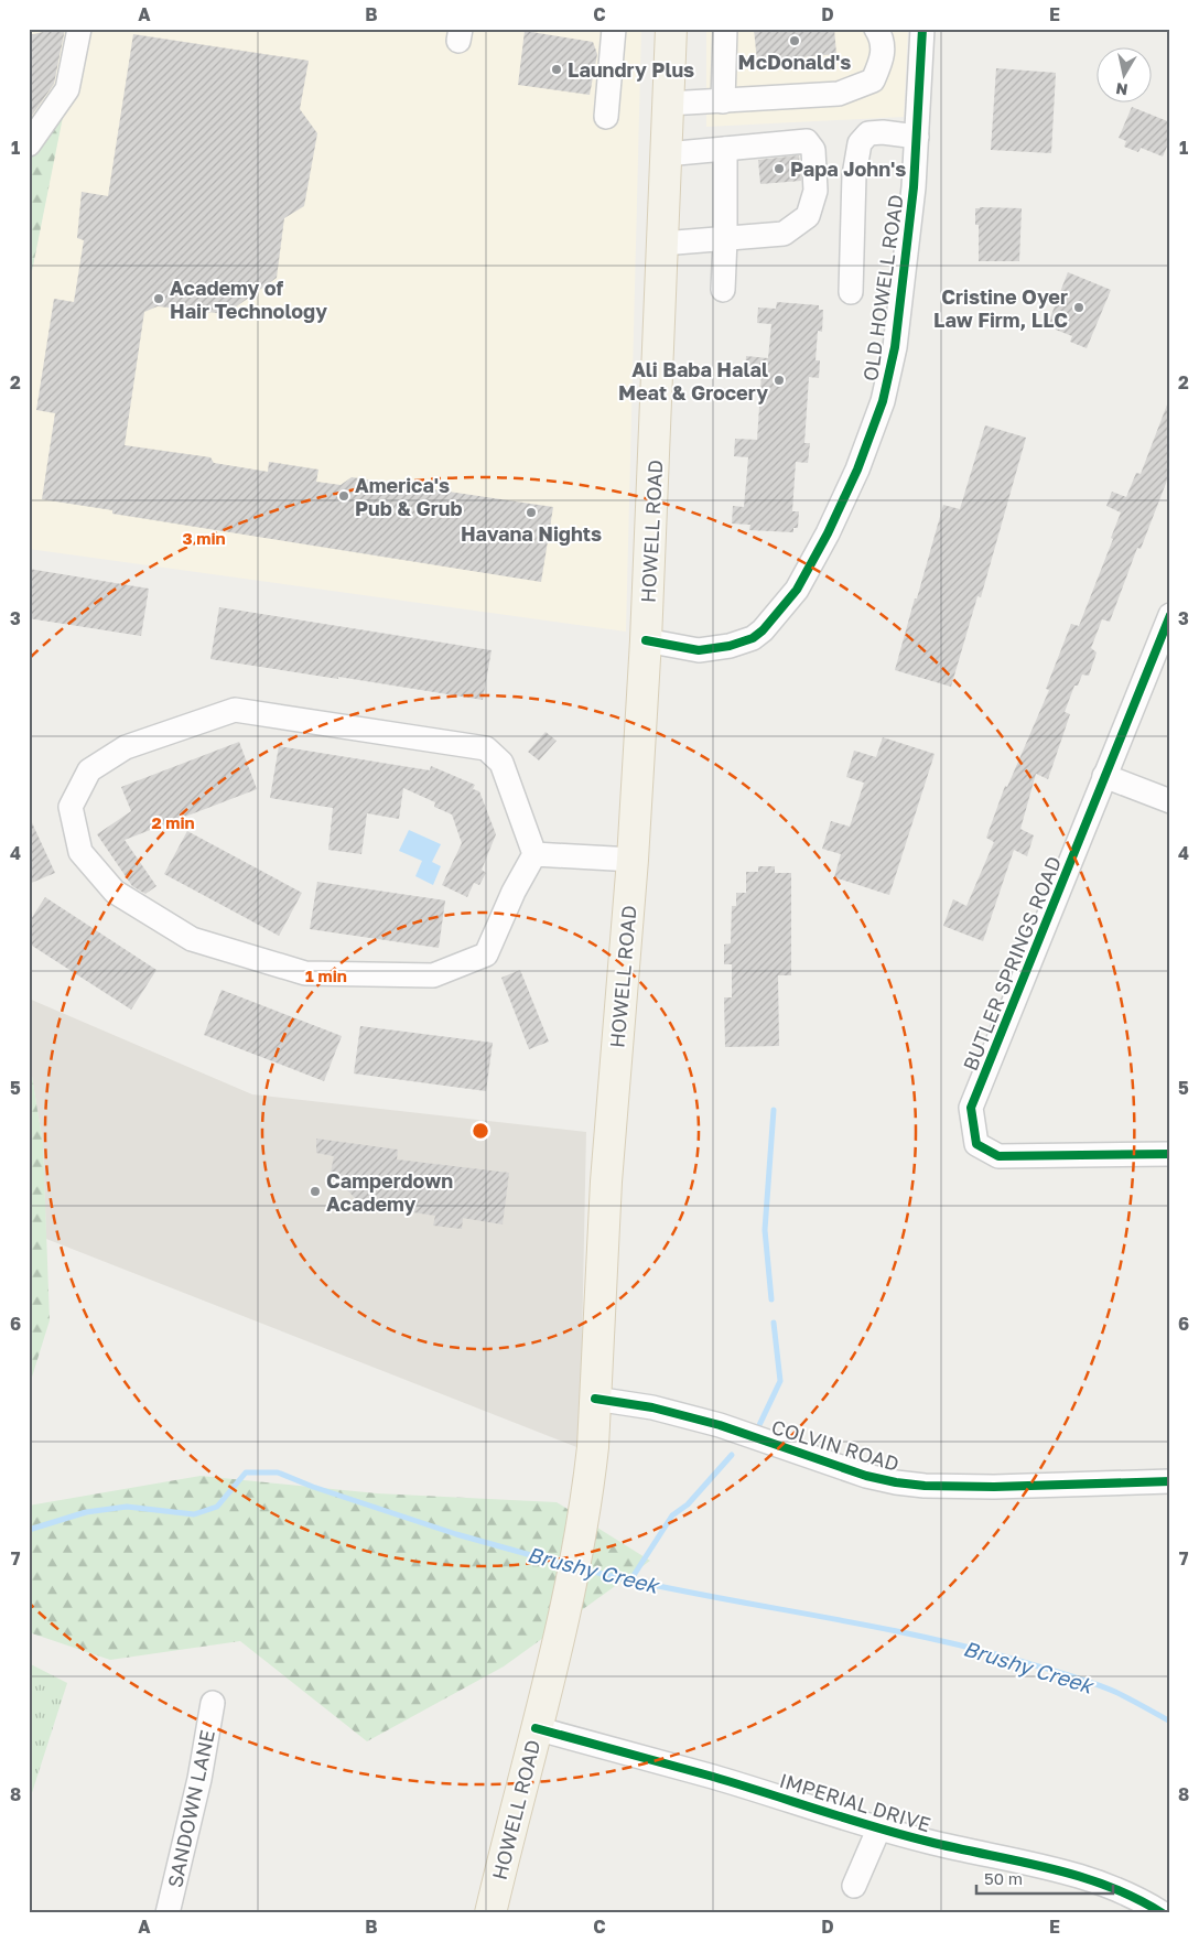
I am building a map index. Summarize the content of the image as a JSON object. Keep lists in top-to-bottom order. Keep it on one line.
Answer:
{"streets":{"main road":["HOWELL ROAD"],"street":["OLD HOWELL ROAD","BUTLER SPRINGS ROAD","COLVIN ROAD","IMPERIAL DRIVE","SANDOWN LANE"]},"crossings":[["OLD HOWELL ROAD","HOWELL ROAD"],["HOWELL ROAD","COLVIN ROAD"],["HOWELL ROAD","IMPERIAL DRIVE"]],"water":["Brushy Creek"],"places":["McDonald's","Laundry Plus","Papa John's","Academy of Hair Technology","Cristine Oyer Law Firm, LLC","Ali Baba Halal Meat & Grocery","America's Pub & Grub","Havana Nights","Camperdown Academy"],"scale_bar":"50 m","north":"bottom","grid":{"columns":["A","B","C","D","E"],"rows":["1","2","3","4","5","6","7","8"]},"rings":["3 min","2 min","1 min"]}
